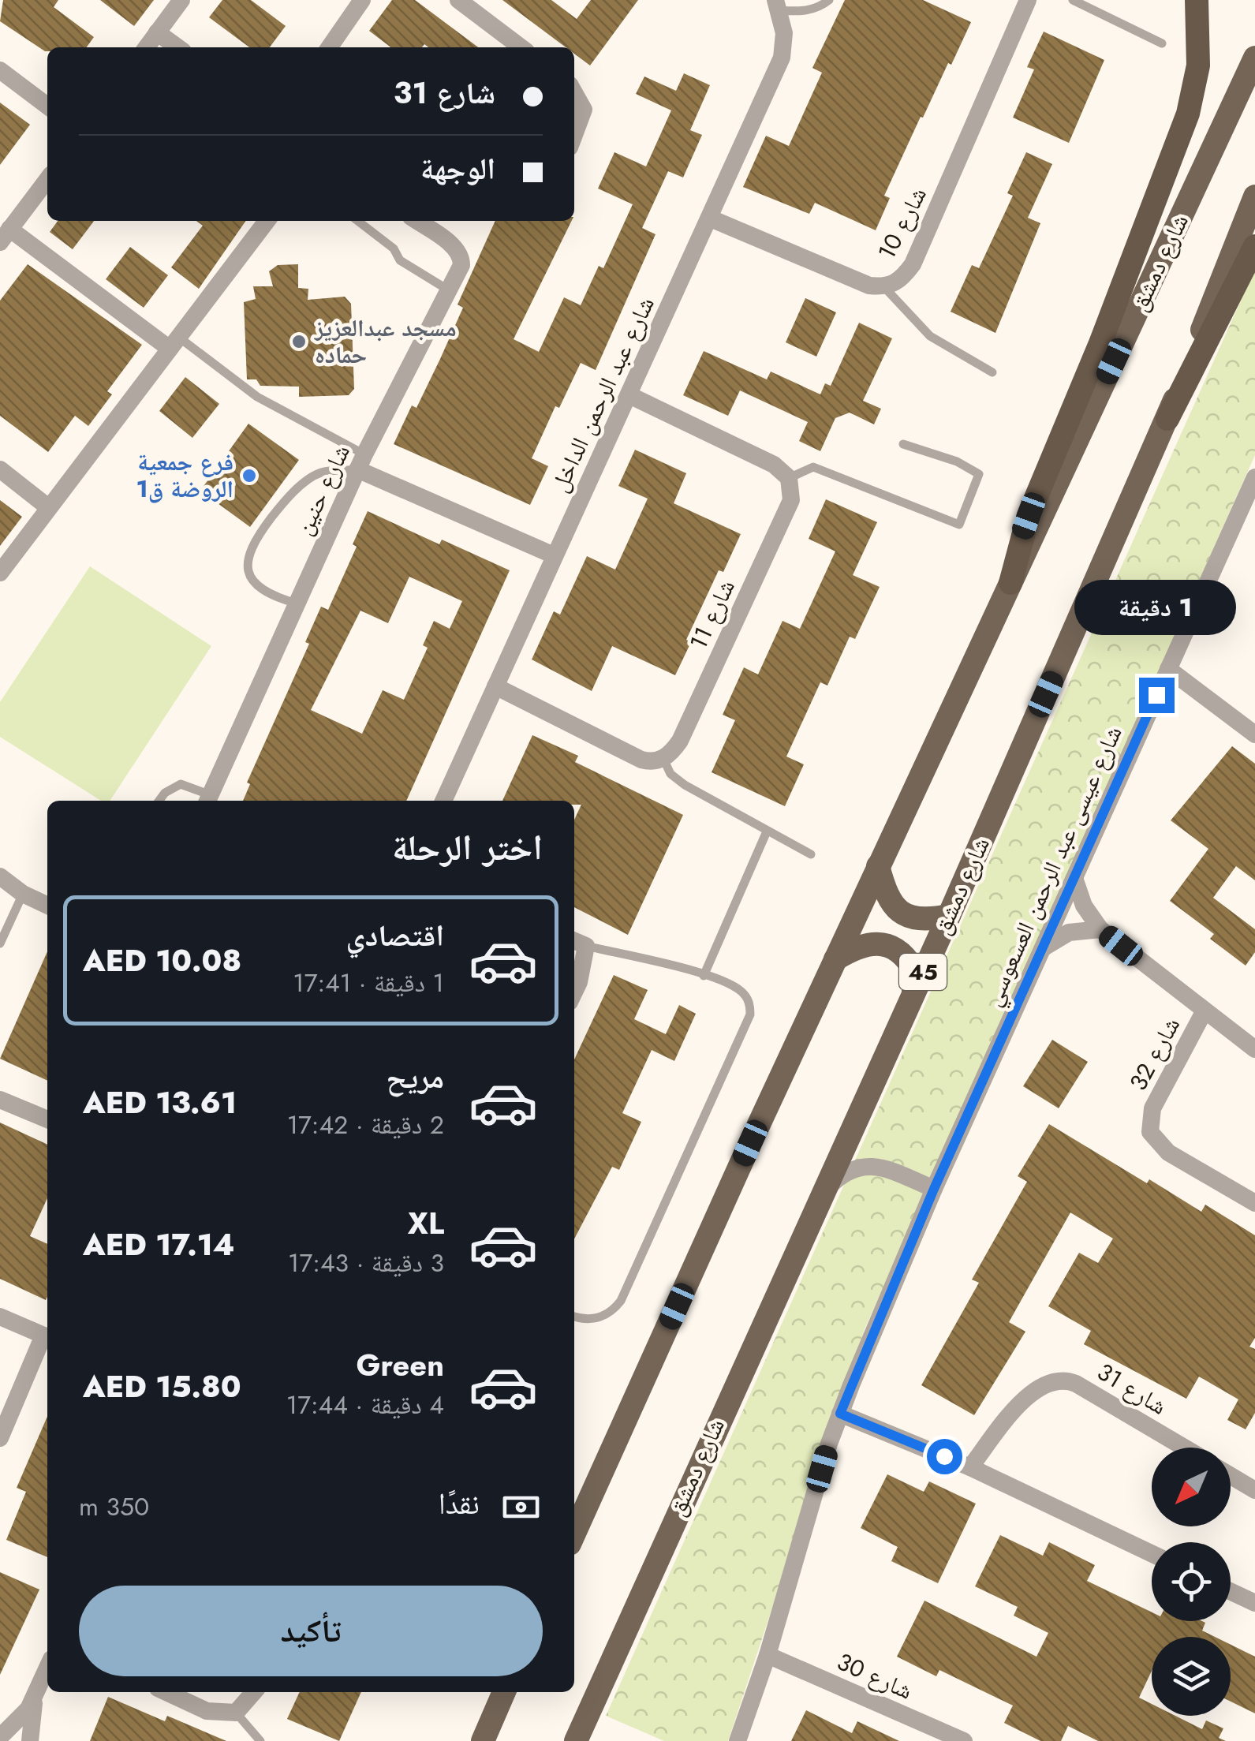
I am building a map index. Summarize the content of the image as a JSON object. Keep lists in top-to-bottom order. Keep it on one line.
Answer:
{"streets":{"main road":["شارع دمشق","45"],"street":["شارع 10","شارع عبد الرحمن الداخل","شارع حنين","شارع 11","شارع عيسى عبد الرحمن العسعوسي","شارع 32","شارع 31","شارع 30"]},"crossings":[["شارع 10","شارع عبد الرحمن الداخل"],["شارع عيسى عبد الرحمن العسعوسي","شارع 32"],["شارع عيسى عبد الرحمن العسعوسي","شارع 30"]],"places":["مسجد عبدالعزيز حماده","فرع جمعية الروضة ق1"],"north":"bottom left","page":{"banner":["شارع 31","الوجهة"],"bubble":"1 دقيقة","heading":"اختر الرحلة","list":[{"name":"اقتصادي","note":"1 دقيقة · 17:41","value":"AED 10.08"},{"name":"مريح","note":"2 دقيقة · 17:42","value":"AED 13.61"},{"name":"XL","note":"3 دقيقة · 17:43","value":"AED 17.14"},{"name":"Green","note":"4 دقيقة · 17:44","value":"AED 15.80"}],"pay":["نقدًا","350 m"],"buttons":"تأكيد"}}
